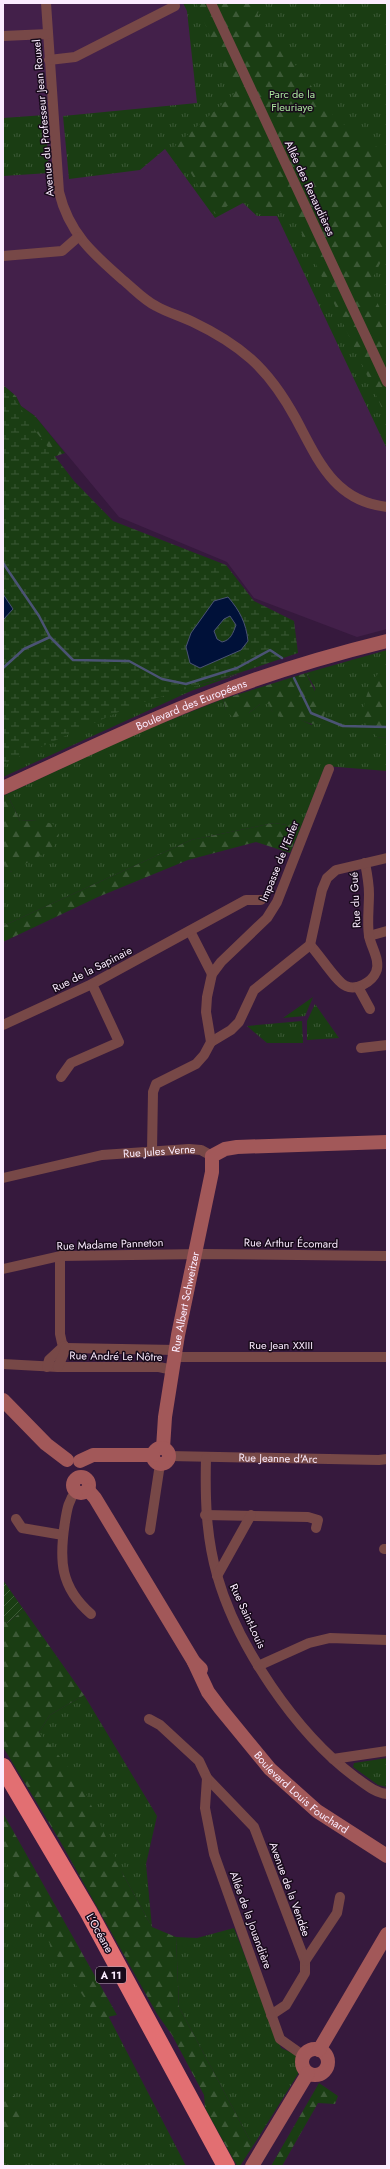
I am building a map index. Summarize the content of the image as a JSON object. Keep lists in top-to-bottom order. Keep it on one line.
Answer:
{"streets":{"highway":["L’Océane","A 11"],"main road":["Boulevard des Européens","Rue Jules Verne","Rue Albert Schweitzer","Boulevard Louis Fouchard"],"street":["Avenue du Professeur Jean Rouxel","Allée des Renaudières","Impasse de l'Enfer","Rue du Gué","Rue de la Sapinaie","Rue Arthur Écomard","Rue Madame Panneton","Rue Jean XXIII","Rue André Le Nôtre","Rue Jeanne d'Arc","Rue Saint-Louis","Avenue de la Vendée","Allée de la Jouandière"]},"crossings":[["Rue Jules Verne","Rue Albert Schweitzer"],["Rue Arthur Écomard","Rue Madame Panneton"],["Rue Arthur Écomard","Rue Albert Schweitzer"],["Rue Madame Panneton","Rue Albert Schweitzer"],["Rue Albert Schweitzer","Rue Jean XXIII"],["Rue Albert Schweitzer","Rue André Le Nôtre"],["Rue Albert Schweitzer","Rue Jeanne d'Arc"],["Rue Jean XXIII","Rue André Le Nôtre"],["Rue Jeanne d'Arc","Rue Saint-Louis"],["Avenue de la Vendée","Allée de la Jouandière"]],"parks":["Parc de la Fleuriaye"]}
